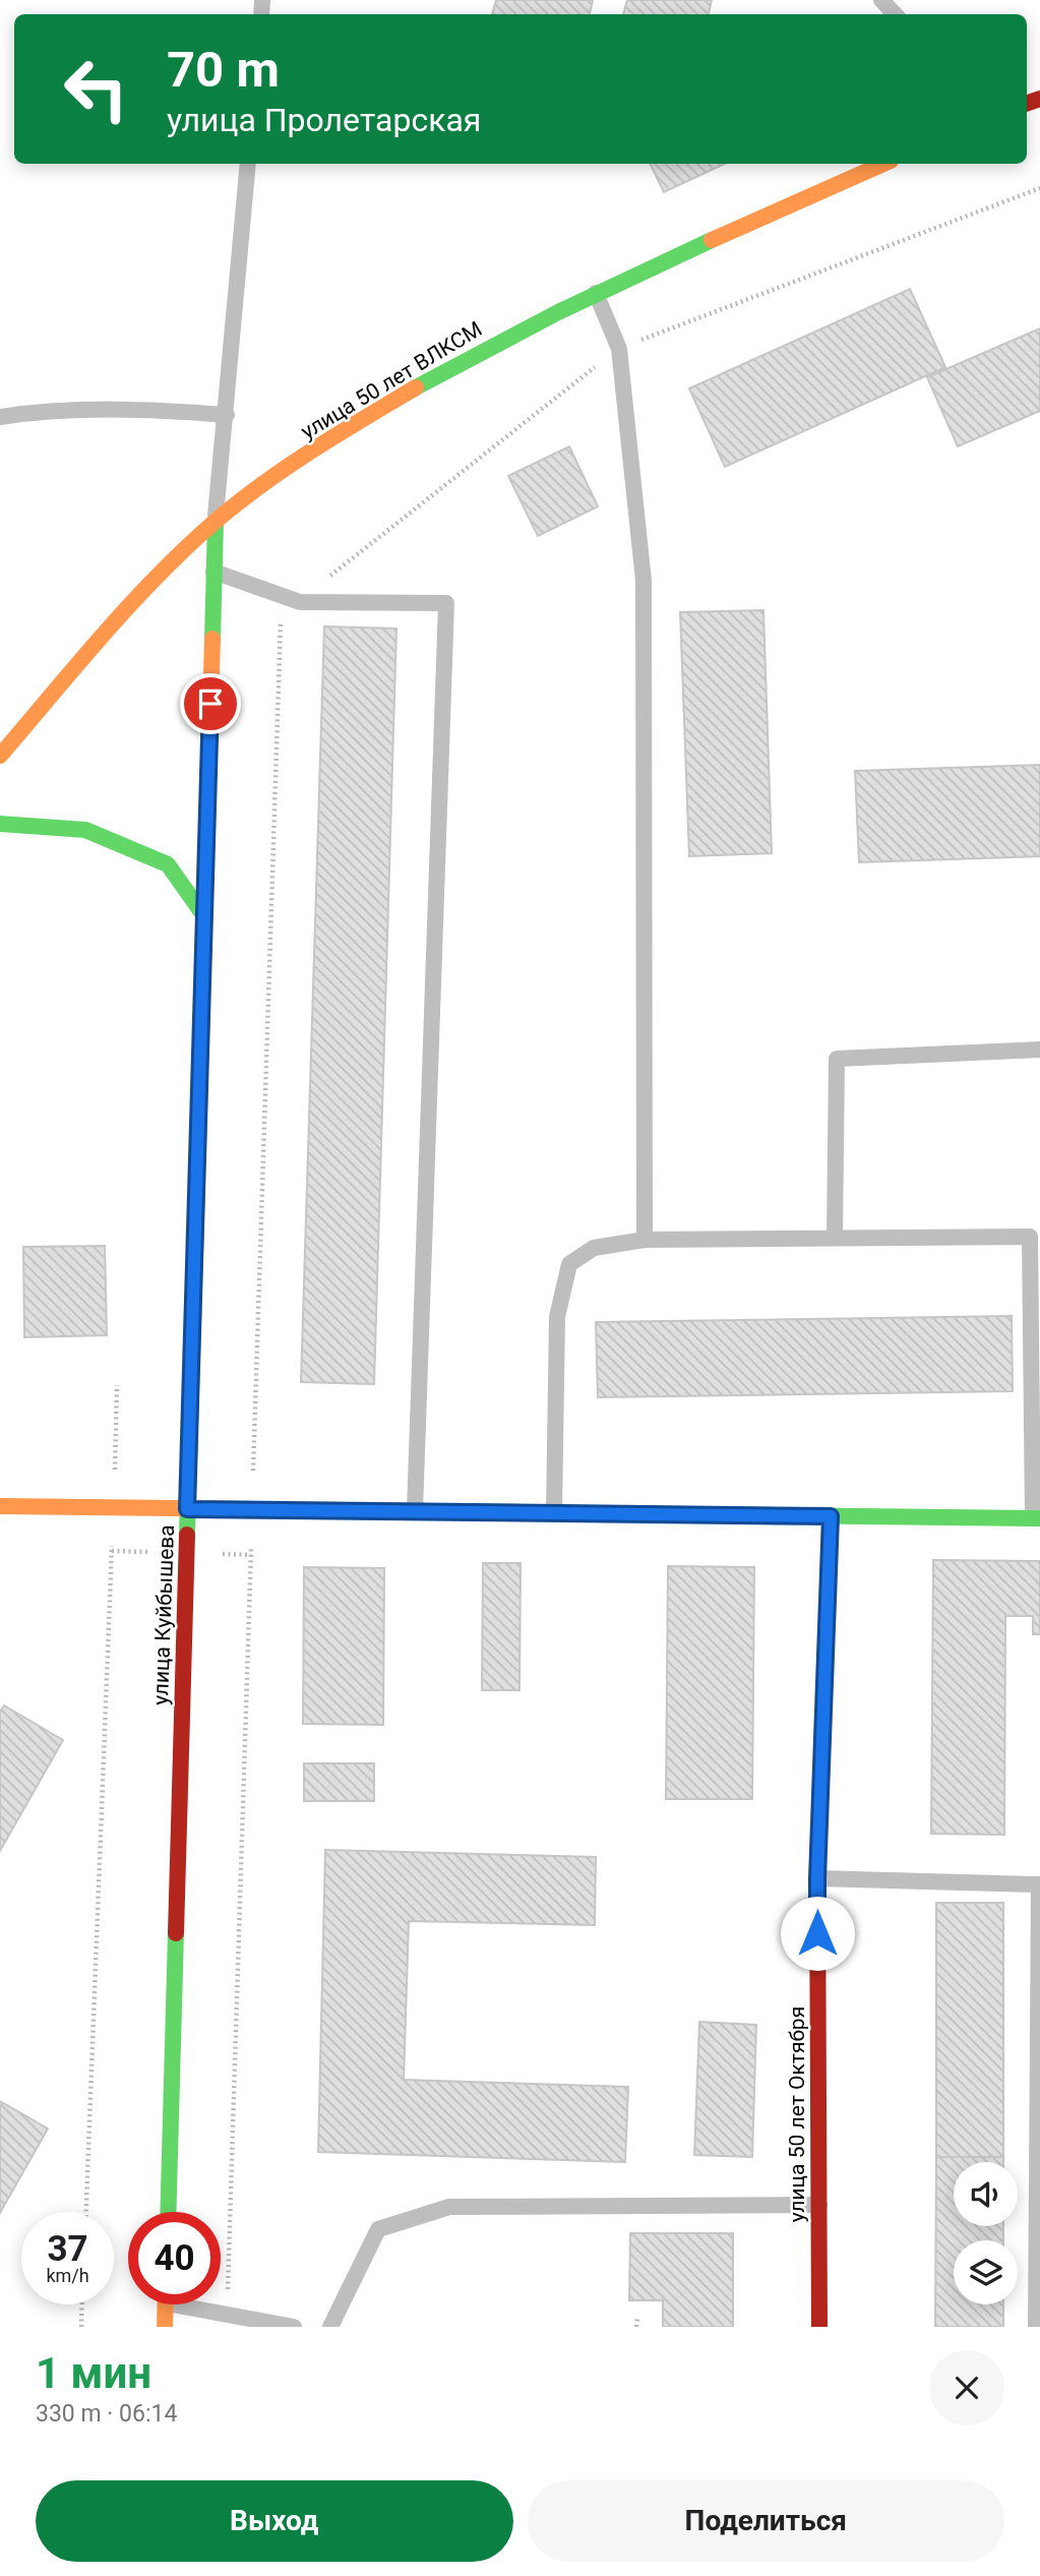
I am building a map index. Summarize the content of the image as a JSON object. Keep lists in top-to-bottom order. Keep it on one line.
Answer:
{"streets":{"street":["улица 50 лет ВЛКСМ","улица Куйбышева","улица 50 лет Октября"]},"crossings":[["улица 50 лет ВЛКСМ","улица Куйбышева"]],"page":{"turn":["70 m","улица Пролетарская"],"speed":"37 km/h","limit":"40","heading":["1 мин","330 m · 06:14"],"buttons":["Выход","Поделиться"]}}
